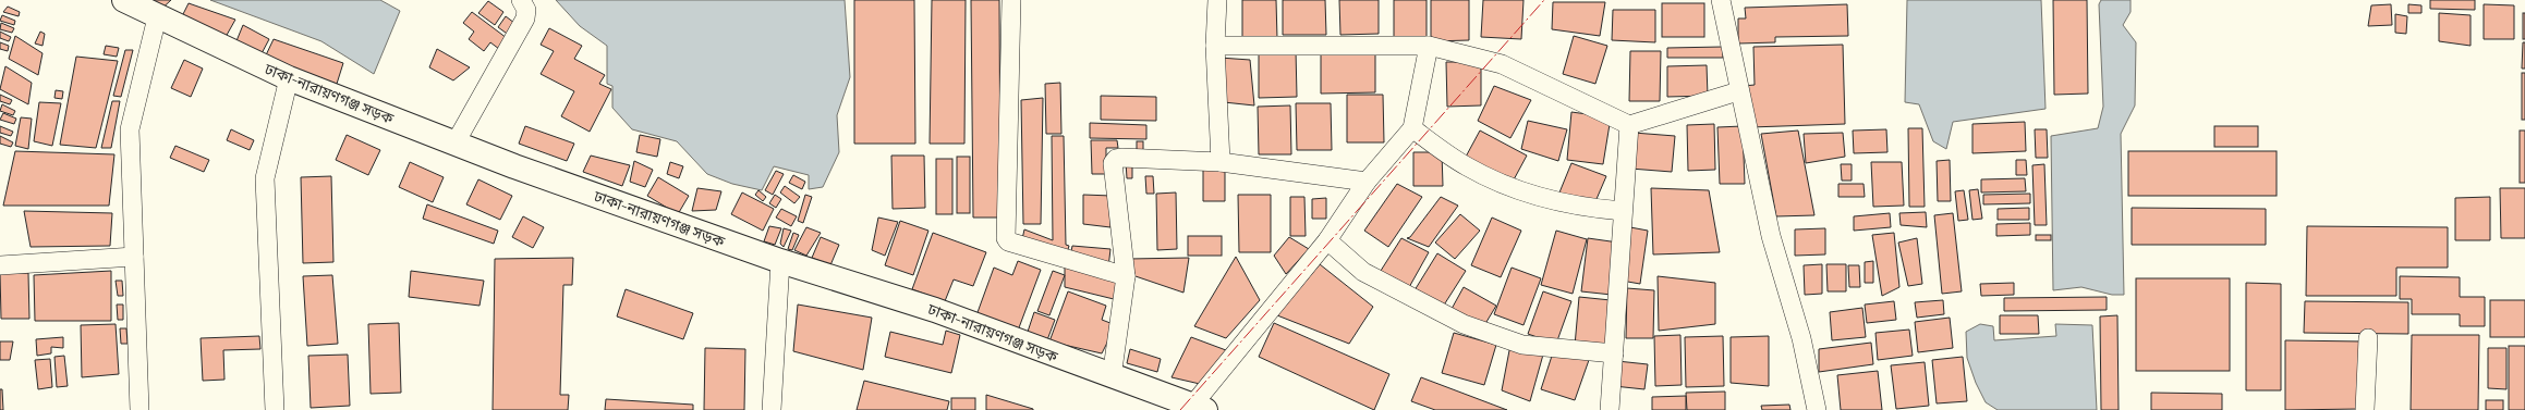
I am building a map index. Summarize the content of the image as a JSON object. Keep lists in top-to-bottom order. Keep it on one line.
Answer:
{"streets":{"highway":["ঢাকা-নারায়ণগঞ্জ সড়ক"]}}
